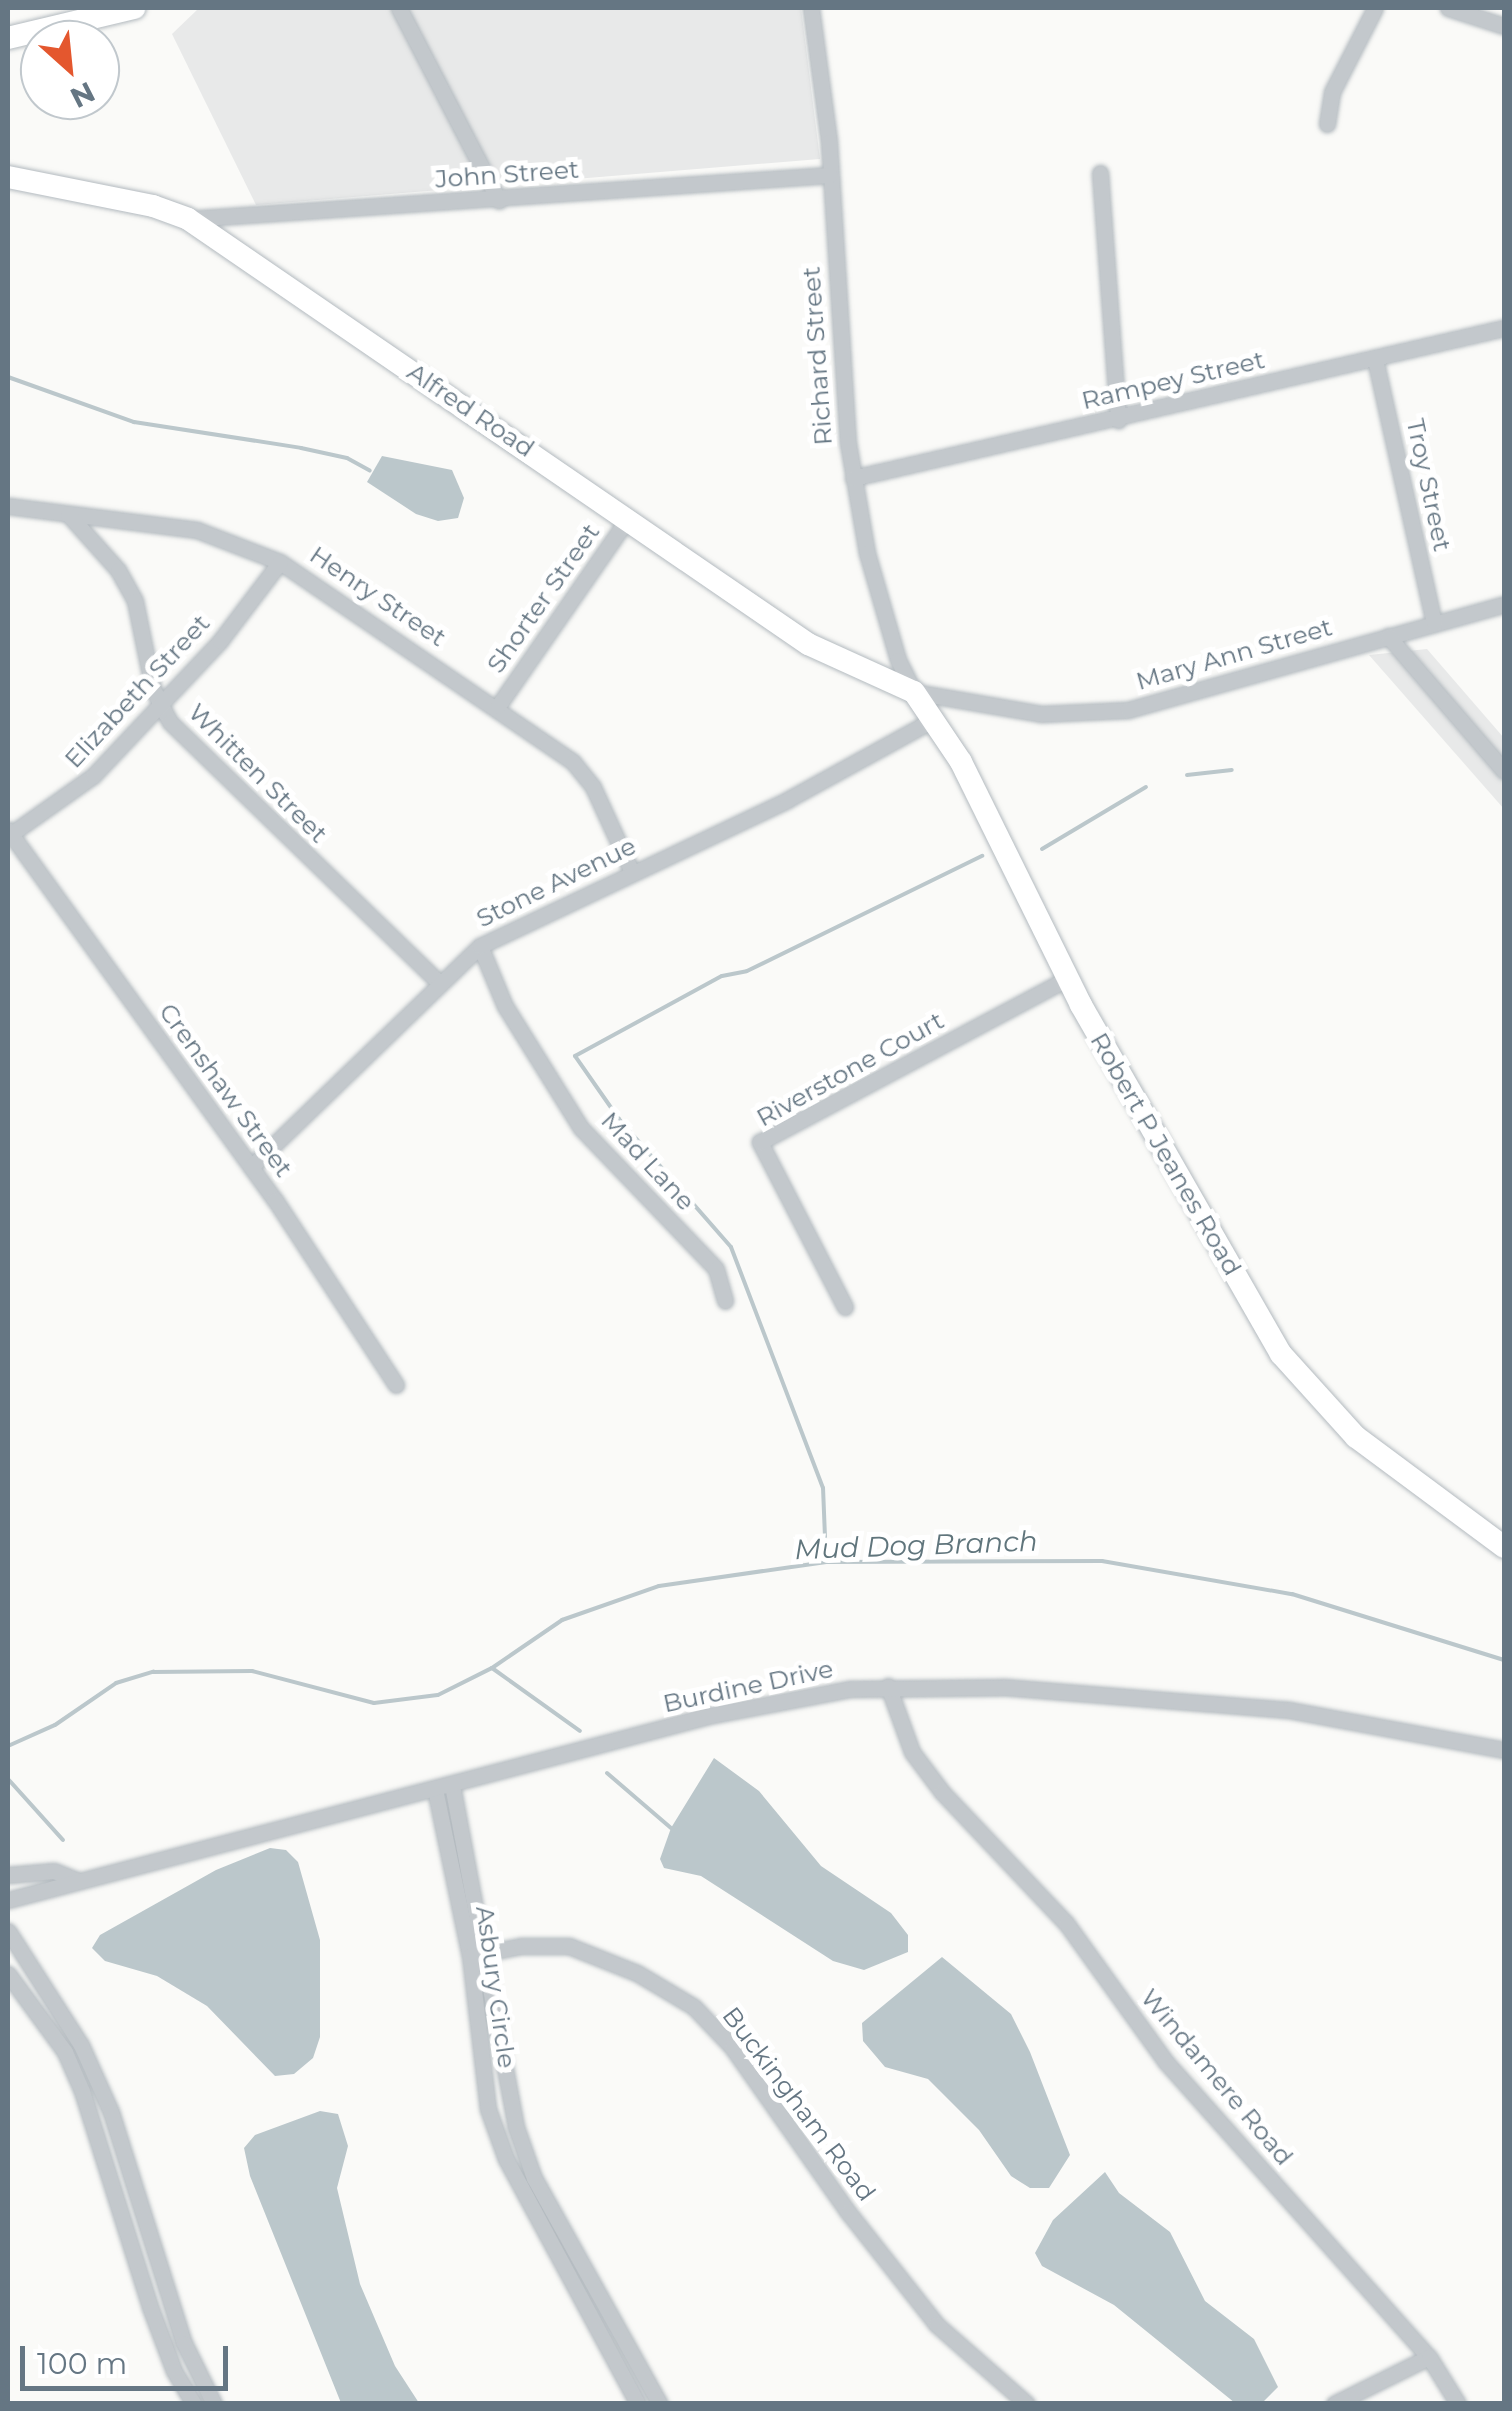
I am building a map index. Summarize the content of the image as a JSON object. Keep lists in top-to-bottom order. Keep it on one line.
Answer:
{"streets":{"street":["John Street","Richard Street","Rampey Street","Alfred Road","Troy Street","Henry Street","Shorter Street","Mary Ann Street","Elizabeth Street","Whitten Street","Stone Avenue","Riverstone Court","Crenshaw Street","Robert P Jeanes Road","Mad Lane","Burdine Drive","Asbury Circle","Windamere Road","Buckingham Road"]},"crossings":[["John Street","Richard Street"],["John Street","Alfred Road"],["Richard Street","Rampey Street"],["Richard Street","Alfred Road"],["Richard Street","Mary Ann Street"],["Richard Street","Robert P Jeanes Road"],["Rampey Street","Troy Street"],["Alfred Road","Shorter Street"],["Alfred Road","Mary Ann Street"],["Alfred Road","Robert P Jeanes Road"],["Troy Street","Mary Ann Street"],["Henry Street","Shorter Street"],["Henry Street","Elizabeth Street"],["Henry Street","Whitten Street"],["Henry Street","Stone Avenue"],["Mary Ann Street","Robert P Jeanes Road"],["Elizabeth Street","Whitten Street"],["Elizabeth Street","Crenshaw Street"],["Whitten Street","Stone Avenue"],["Stone Avenue","Crenshaw Street"],["Stone Avenue","Robert P Jeanes Road"],["Stone Avenue","Mad Lane"],["Riverstone Court","Robert P Jeanes Road"],["Burdine Drive","Asbury Circle"],["Burdine Drive","Windamere Road"],["Asbury Circle","Buckingham Road"]],"water":["Mud Dog Branch"],"scale_bar":"100 m","north":"bottom right"}
